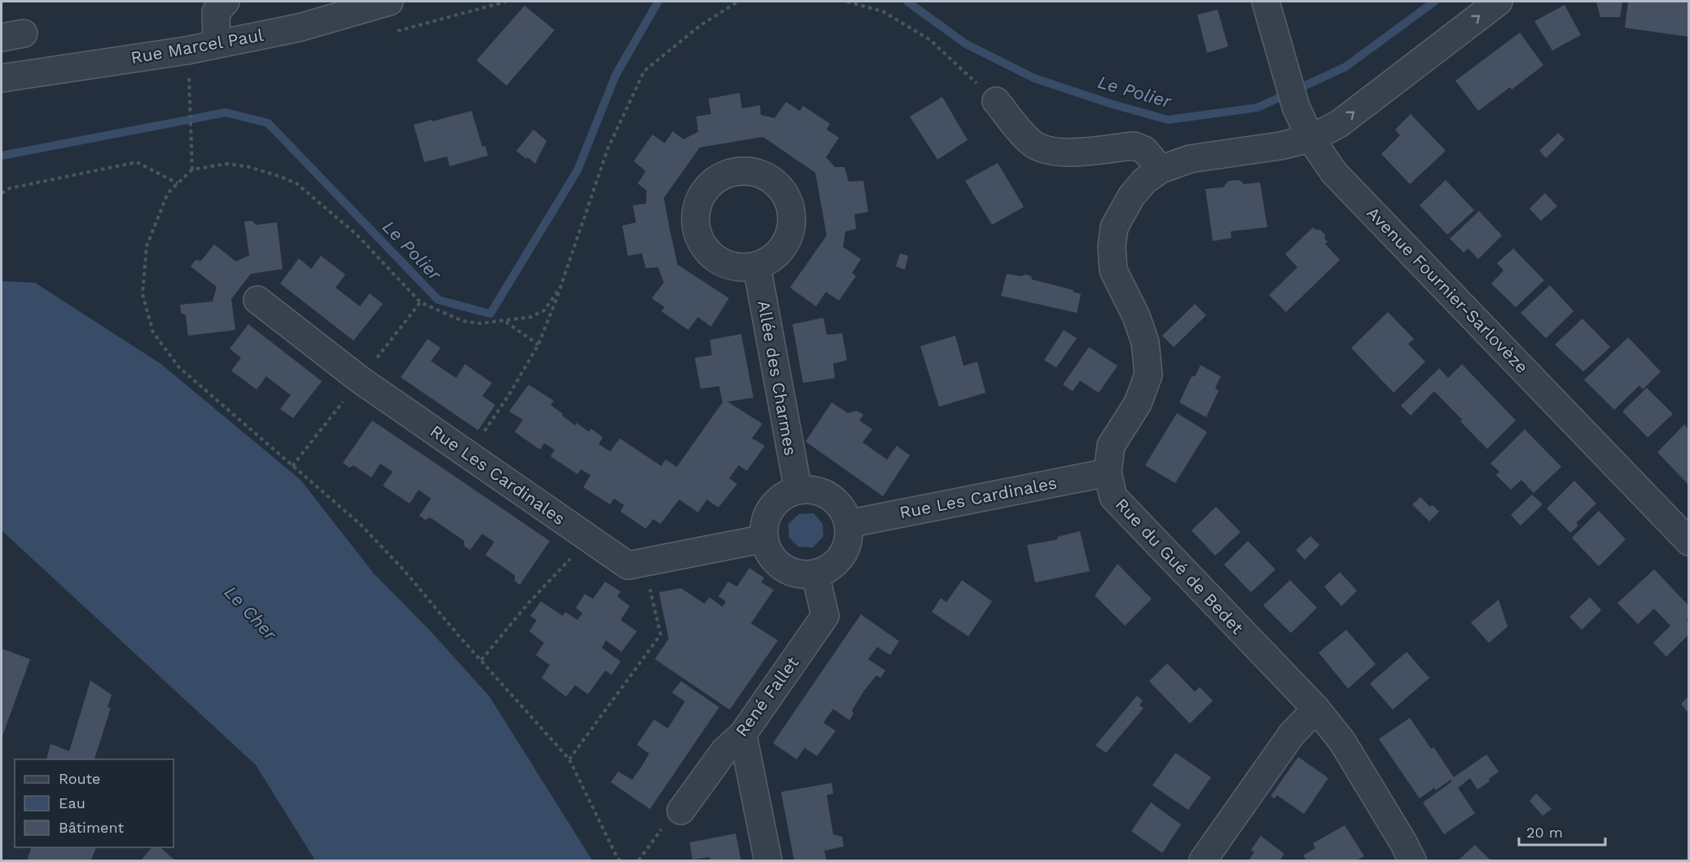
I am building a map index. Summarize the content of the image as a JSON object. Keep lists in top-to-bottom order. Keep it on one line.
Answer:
{"streets":{"street":["Rue Marcel Paul","Avenue Fournier-Sarlovèze","Allée des Charmes","Rue Les Cardinales","Rue du Gué de Bedet","René Fallet"]},"crossings":[["Avenue Fournier-Sarlovèze","Rue du Gué de Bedet"],["Allée des Charmes","Rue Les Cardinales"],["Allée des Charmes","René Fallet"],["Rue Les Cardinales","Rue du Gué de Bedet"],["Rue Les Cardinales","René Fallet"]],"water":["Le Polier","Le Cher"],"legend":["Route","Eau","Bâtiment"],"scale_bar":"20 m"}
